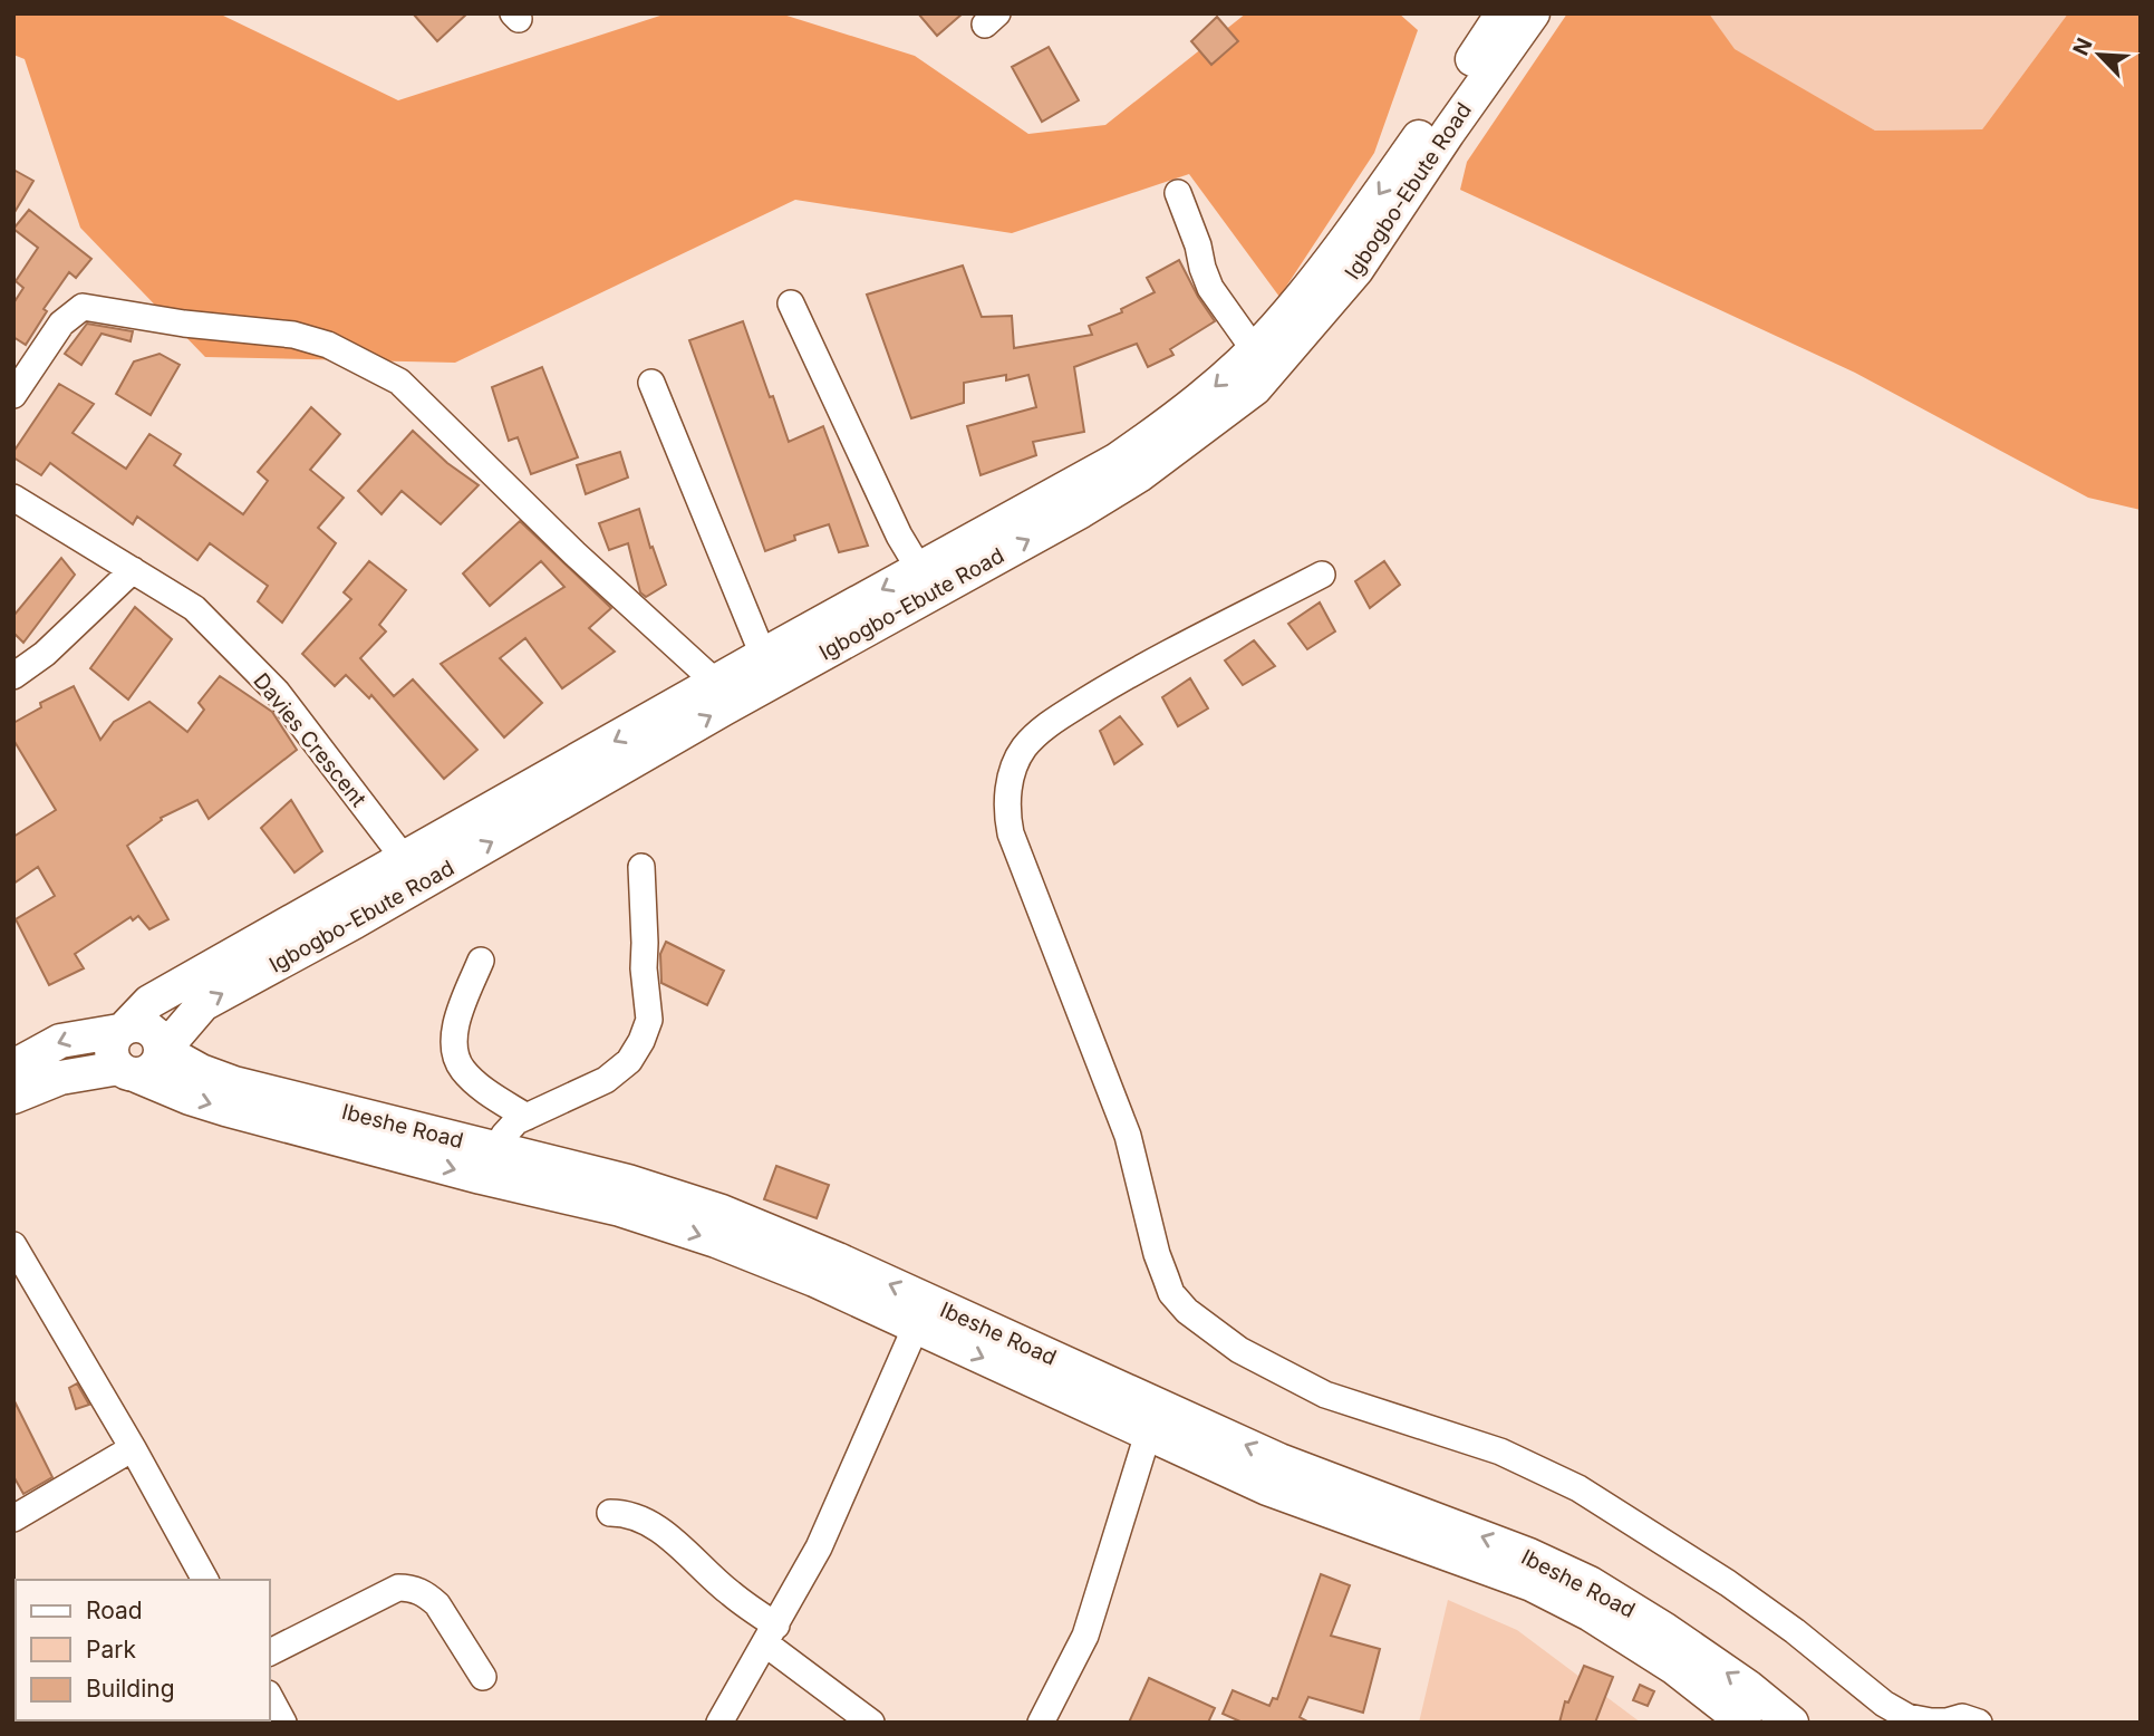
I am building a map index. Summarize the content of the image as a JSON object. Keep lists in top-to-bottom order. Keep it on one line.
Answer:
{"streets":{"main road":["Igbogbo-Ebute Road","Ibeshe Road"],"street":["Davies Crescent"]},"crossings":[["Igbogbo-Ebute Road","Davies Crescent"],["Igbogbo-Ebute Road","Ibeshe Road"]],"legend":["Road","Park","Building"],"north":"top left"}
